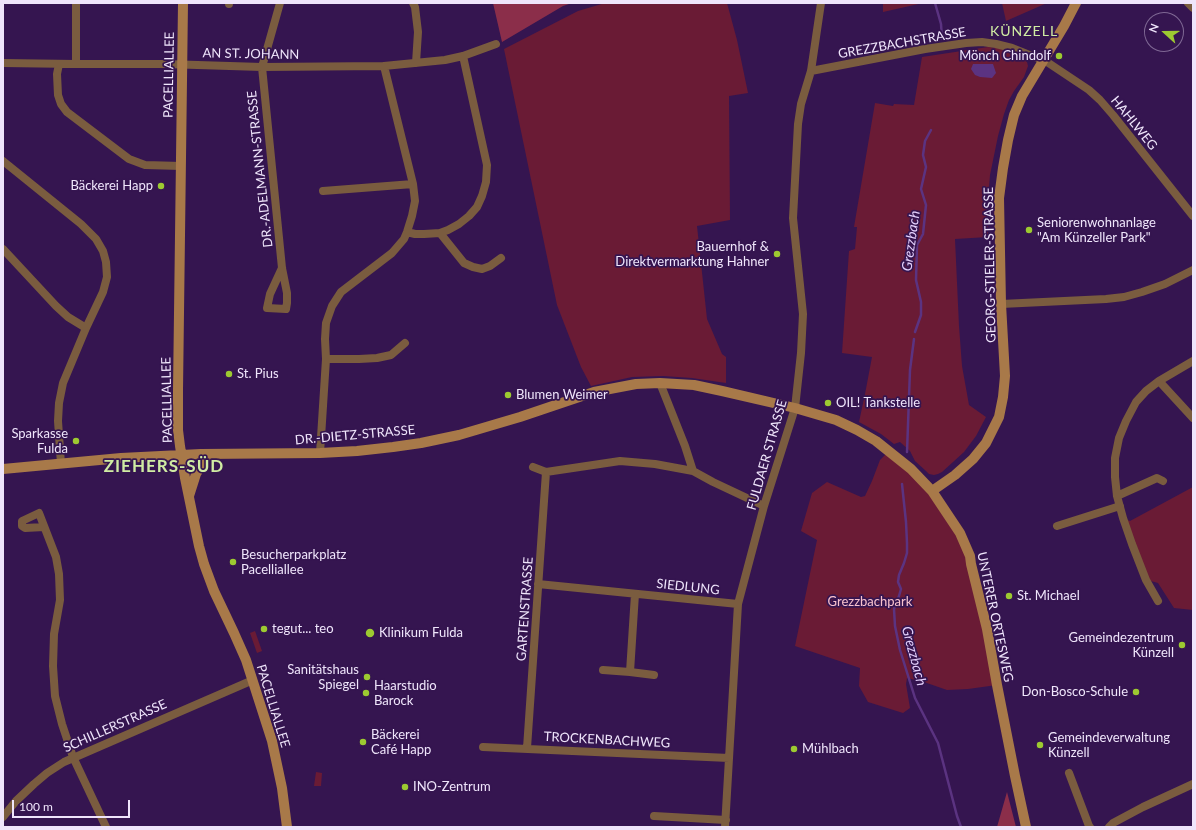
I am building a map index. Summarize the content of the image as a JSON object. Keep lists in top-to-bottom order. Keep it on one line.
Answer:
{"streets":{"main road":["PACELLIALLEE","GEORG-STIELER-STRASSE","DR.-DIETZ-STRASSE","UNTERER ORTESWEG"],"street":["GREZZBACHSTRASSE","AN ST. JOHANN","HAHLWEG","DR.-ADELMANN-STRASSE","FULDAER STRASSE","SIEDLUNG","GARTENSTRASSE","SCHILLERSTRASSE","TROCKENBACHWEG"]},"crossings":[["GREZZBACHSTRASSE","HAHLWEG"],["GREZZBACHSTRASSE","GEORG-STIELER-STRASSE"],["GREZZBACHSTRASSE","FULDAER STRASSE"],["AN ST. JOHANN","PACELLIALLEE"],["AN ST. JOHANN","DR.-ADELMANN-STRASSE"],["PACELLIALLEE","DR.-DIETZ-STRASSE"],["PACELLIALLEE","SCHILLERSTRASSE"],["HAHLWEG","GEORG-STIELER-STRASSE"],["GEORG-STIELER-STRASSE","UNTERER ORTESWEG"],["DR.-DIETZ-STRASSE","FULDAER STRASSE"],["DR.-DIETZ-STRASSE","UNTERER ORTESWEG"],["FULDAER STRASSE","SIEDLUNG"],["FULDAER STRASSE","UNTERER ORTESWEG"],["FULDAER STRASSE","TROCKENBACHWEG"],["SIEDLUNG","GARTENSTRASSE"],["GARTENSTRASSE","TROCKENBACHWEG"]],"districts":["KÜNZELL","ZIEHERS-SÜD"],"water":["Grezzbach"],"parks":["Grezzbachpark"],"places":["Mönch Chindolf","Bäckerei Happ","Seniorenwohnanlage \"Am Künzeller Park\"","Bauernhof & Direktvermarktung Hahner","St. Pius","Blumen Weimer","OIL! Tankstelle","Sparkasse Fulda","Besucherparkplatz Pacelliallee","St. Michael","tegut... teo","Klinikum Fulda","Gemeindezentrum Künzell","Sanitätshaus Spiegel","Don-Bosco-Schule","Haarstudio Barock","Bäckerei Café Happ","Gemeindeverwaltung Künzell","Mühlbach","INO-Zentrum"],"scale_bar":"100 m","north":"left"}
